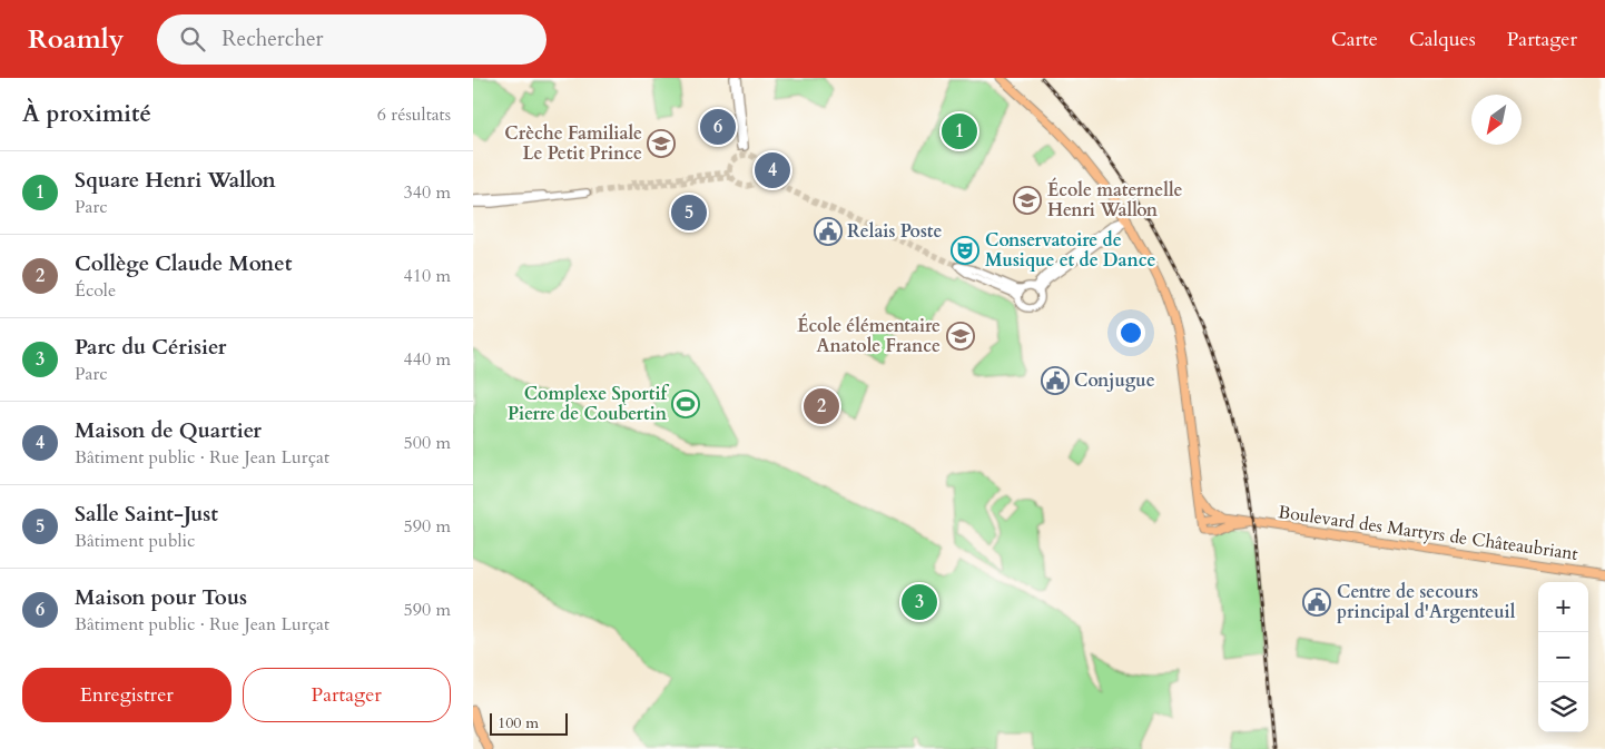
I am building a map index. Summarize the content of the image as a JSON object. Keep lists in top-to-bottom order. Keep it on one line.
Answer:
{"streets":{"main road":["Boulevard des Martyrs de Châteaubriant"]},"places":{"school or university":["Crèche Familiale Le Petit Prince","École maternelle Henri Wallon","École élémentaire Anatole France"],"public building":["Relais Poste","Conjugue","Centre de secours principal d'Argenteuil"],"theatre":["Conservatoire de Musique et de Dance"],"sports":["Complexe Sportif Pierre de Coubertin"]},"scale_bar":"100 m","north":"bottom left","page":{"header":"Roamly","search":"Rechercher","nav":["Carte","Calques","Partager"],"heading":["À proximité","6 résultats"],"pins":["6","1","4","5","2","3"],"list":[{"mark":"1","name":"Square Henri Wallon","note":"Parc","value":"340 m"},{"mark":"2","name":"Collège Claude Monet","note":"École","value":"410 m"},{"mark":"3","name":"Parc du Cérisier","note":"Parc","value":"440 m"},{"mark":"4","name":"Maison de Quartier","note":"Bâtiment public · Rue Jean Lurçat","value":"500 m"},{"mark":"5","name":"Salle Saint-Just","note":"Bâtiment public","value":"590 m"},{"mark":"6","name":"Maison pour Tous","note":"Bâtiment public · Rue Jean Lurçat","value":"590 m"}],"map_buttons":["+","−"],"buttons":["Enregistrer","Partager"],"scale":"100 m"}}
